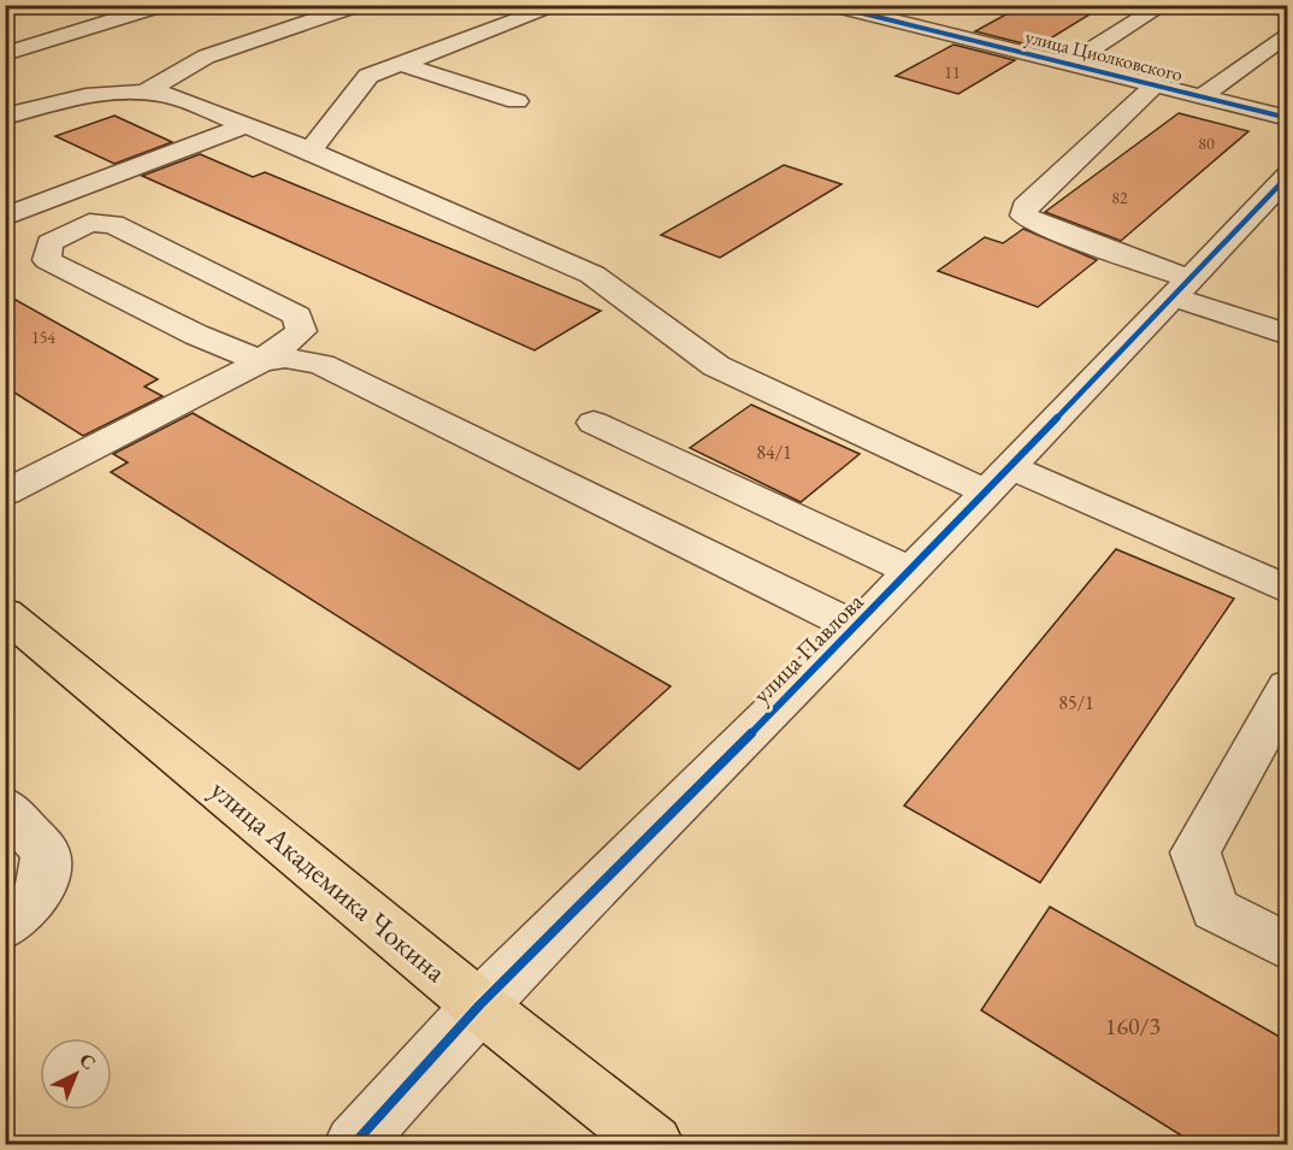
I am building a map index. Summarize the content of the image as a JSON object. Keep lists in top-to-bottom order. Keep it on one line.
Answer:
{"streets":{"main road":["улица Академика Чокина"],"street":["улица Циолковского","улица Павлова"]},"crossings":[["улица Павлова","улица Академика Чокина"]],"house_numbers":["11","80","82","154","84/1","85/1","160/3"],"north":"top right"}
